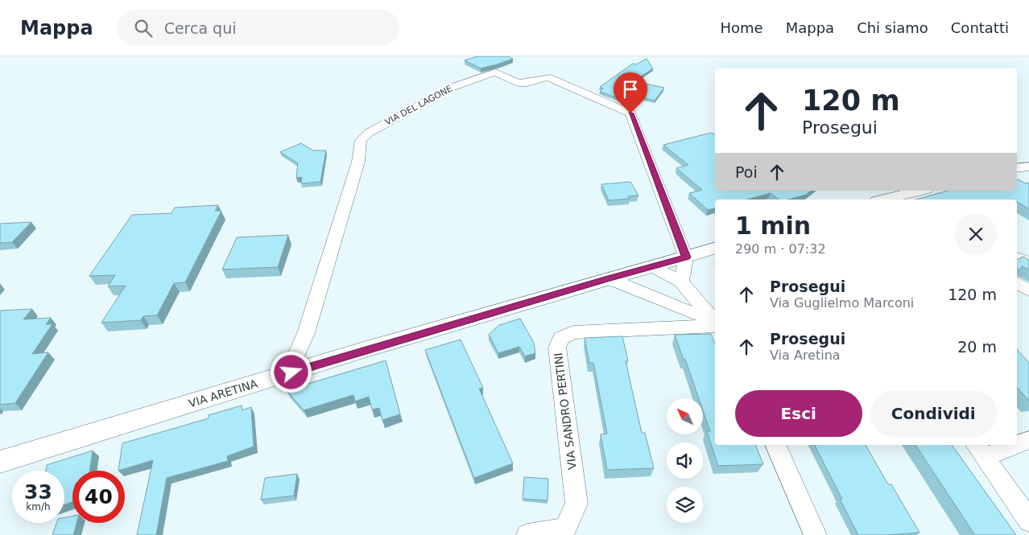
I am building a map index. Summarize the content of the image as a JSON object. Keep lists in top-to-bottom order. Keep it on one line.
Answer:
{"streets":{"street":["VIA DEL LAGONE","VIA ARETINA","VIA SANDRO PERTINI"]},"crossings":[["VIA DEL LAGONE","VIA ARETINA"]],"north":"top left","page":{"header":"Mappa","search":"Cerca qui","nav":["Home","Mappa","Chi siamo","Contatti"],"turn":["120 m","Prosegui"],"then":"Poi","heading":["1 min","290 m · 07:32"],"list":[{"name":"Prosegui","note":"Via Guglielmo Marconi","value":"120 m"},{"name":"Prosegui","note":"Via Aretina","value":"20 m"}],"buttons":["Esci","Condividi"],"speed":"33 km/h","limit":"40"}}
